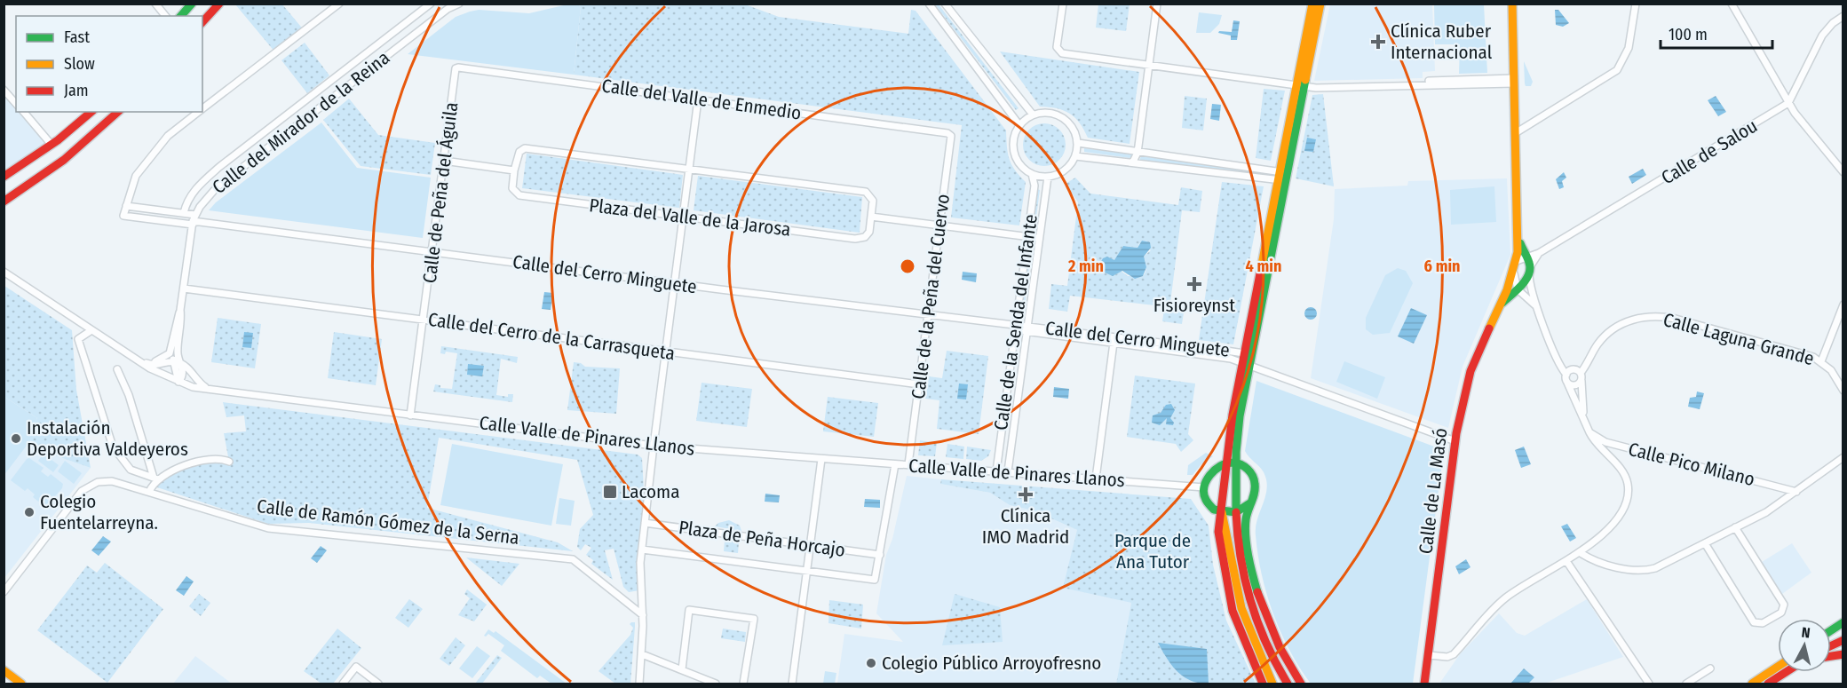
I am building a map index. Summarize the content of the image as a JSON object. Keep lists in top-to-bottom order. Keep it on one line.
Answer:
{"streets":{"main road":["Calle de La Masó"],"street":["Calle del Valle de Enmedio","Calle del Mirador de la Reina","Calle de Salou","Calle de Peña del Águila","Plaza del Valle de la Jarosa","Calle del Cerro Minguete","Calle de la Peña del Cuervo","Calle de la Senda del Infante","Calle del Cerro de la Carrasqueta","Calle Laguna Grande","Calle Valle de Pinares Llanos","Calle Pico Milano","Calle de Ramón Gómez de la Serna","Plaza de Peña Horcajo"]},"crossings":[["Calle del Valle de Enmedio","Calle de Peña del Águila"],["Calle del Valle de Enmedio","Calle de la Peña del Cuervo"],["Calle del Mirador de la Reina","Calle del Cerro Minguete"],["Calle del Mirador de la Reina","Calle del Cerro de la Carrasqueta"],["Calle del Mirador de la Reina","Calle Valle de Pinares Llanos"],["Calle de Salou","Calle Pico Milano"],["Calle de Salou","Calle de La Masó"],["Calle de Peña del Águila","Calle del Cerro Minguete"],["Calle de Peña del Águila","Calle del Cerro de la Carrasqueta"],["Calle de Peña del Águila","Calle Valle de Pinares Llanos"],["Calle del Cerro Minguete","Calle de la Peña del Cuervo"],["Calle del Cerro Minguete","Calle de la Senda del Infante"],["Calle del Cerro Minguete","Calle de La Masó"],["Calle de la Peña del Cuervo","Calle del Cerro de la Carrasqueta"],["Calle de la Peña del Cuervo","Calle Valle de Pinares Llanos"],["Calle de la Senda del Infante","Calle Valle de Pinares Llanos"],["Calle Laguna Grande","Calle Pico Milano"],["Calle Pico Milano","Calle de La Masó"]],"parks":["Parque de Ana Tutor"],"places":{"health":["Clínica Ruber Internacional","Fisioreynst","Clínica IMO Madrid"],"other":["Instalación Deportiva Valdeyeros","Colegio Fuentelarreyna.","Colegio Público Arroyofresno"],"transit":["Lacoma"]},"legend":["Fast","Slow","Jam"],"scale_bar":"100 m","north":"top","rings":["2 min","4 min","6 min"]}
